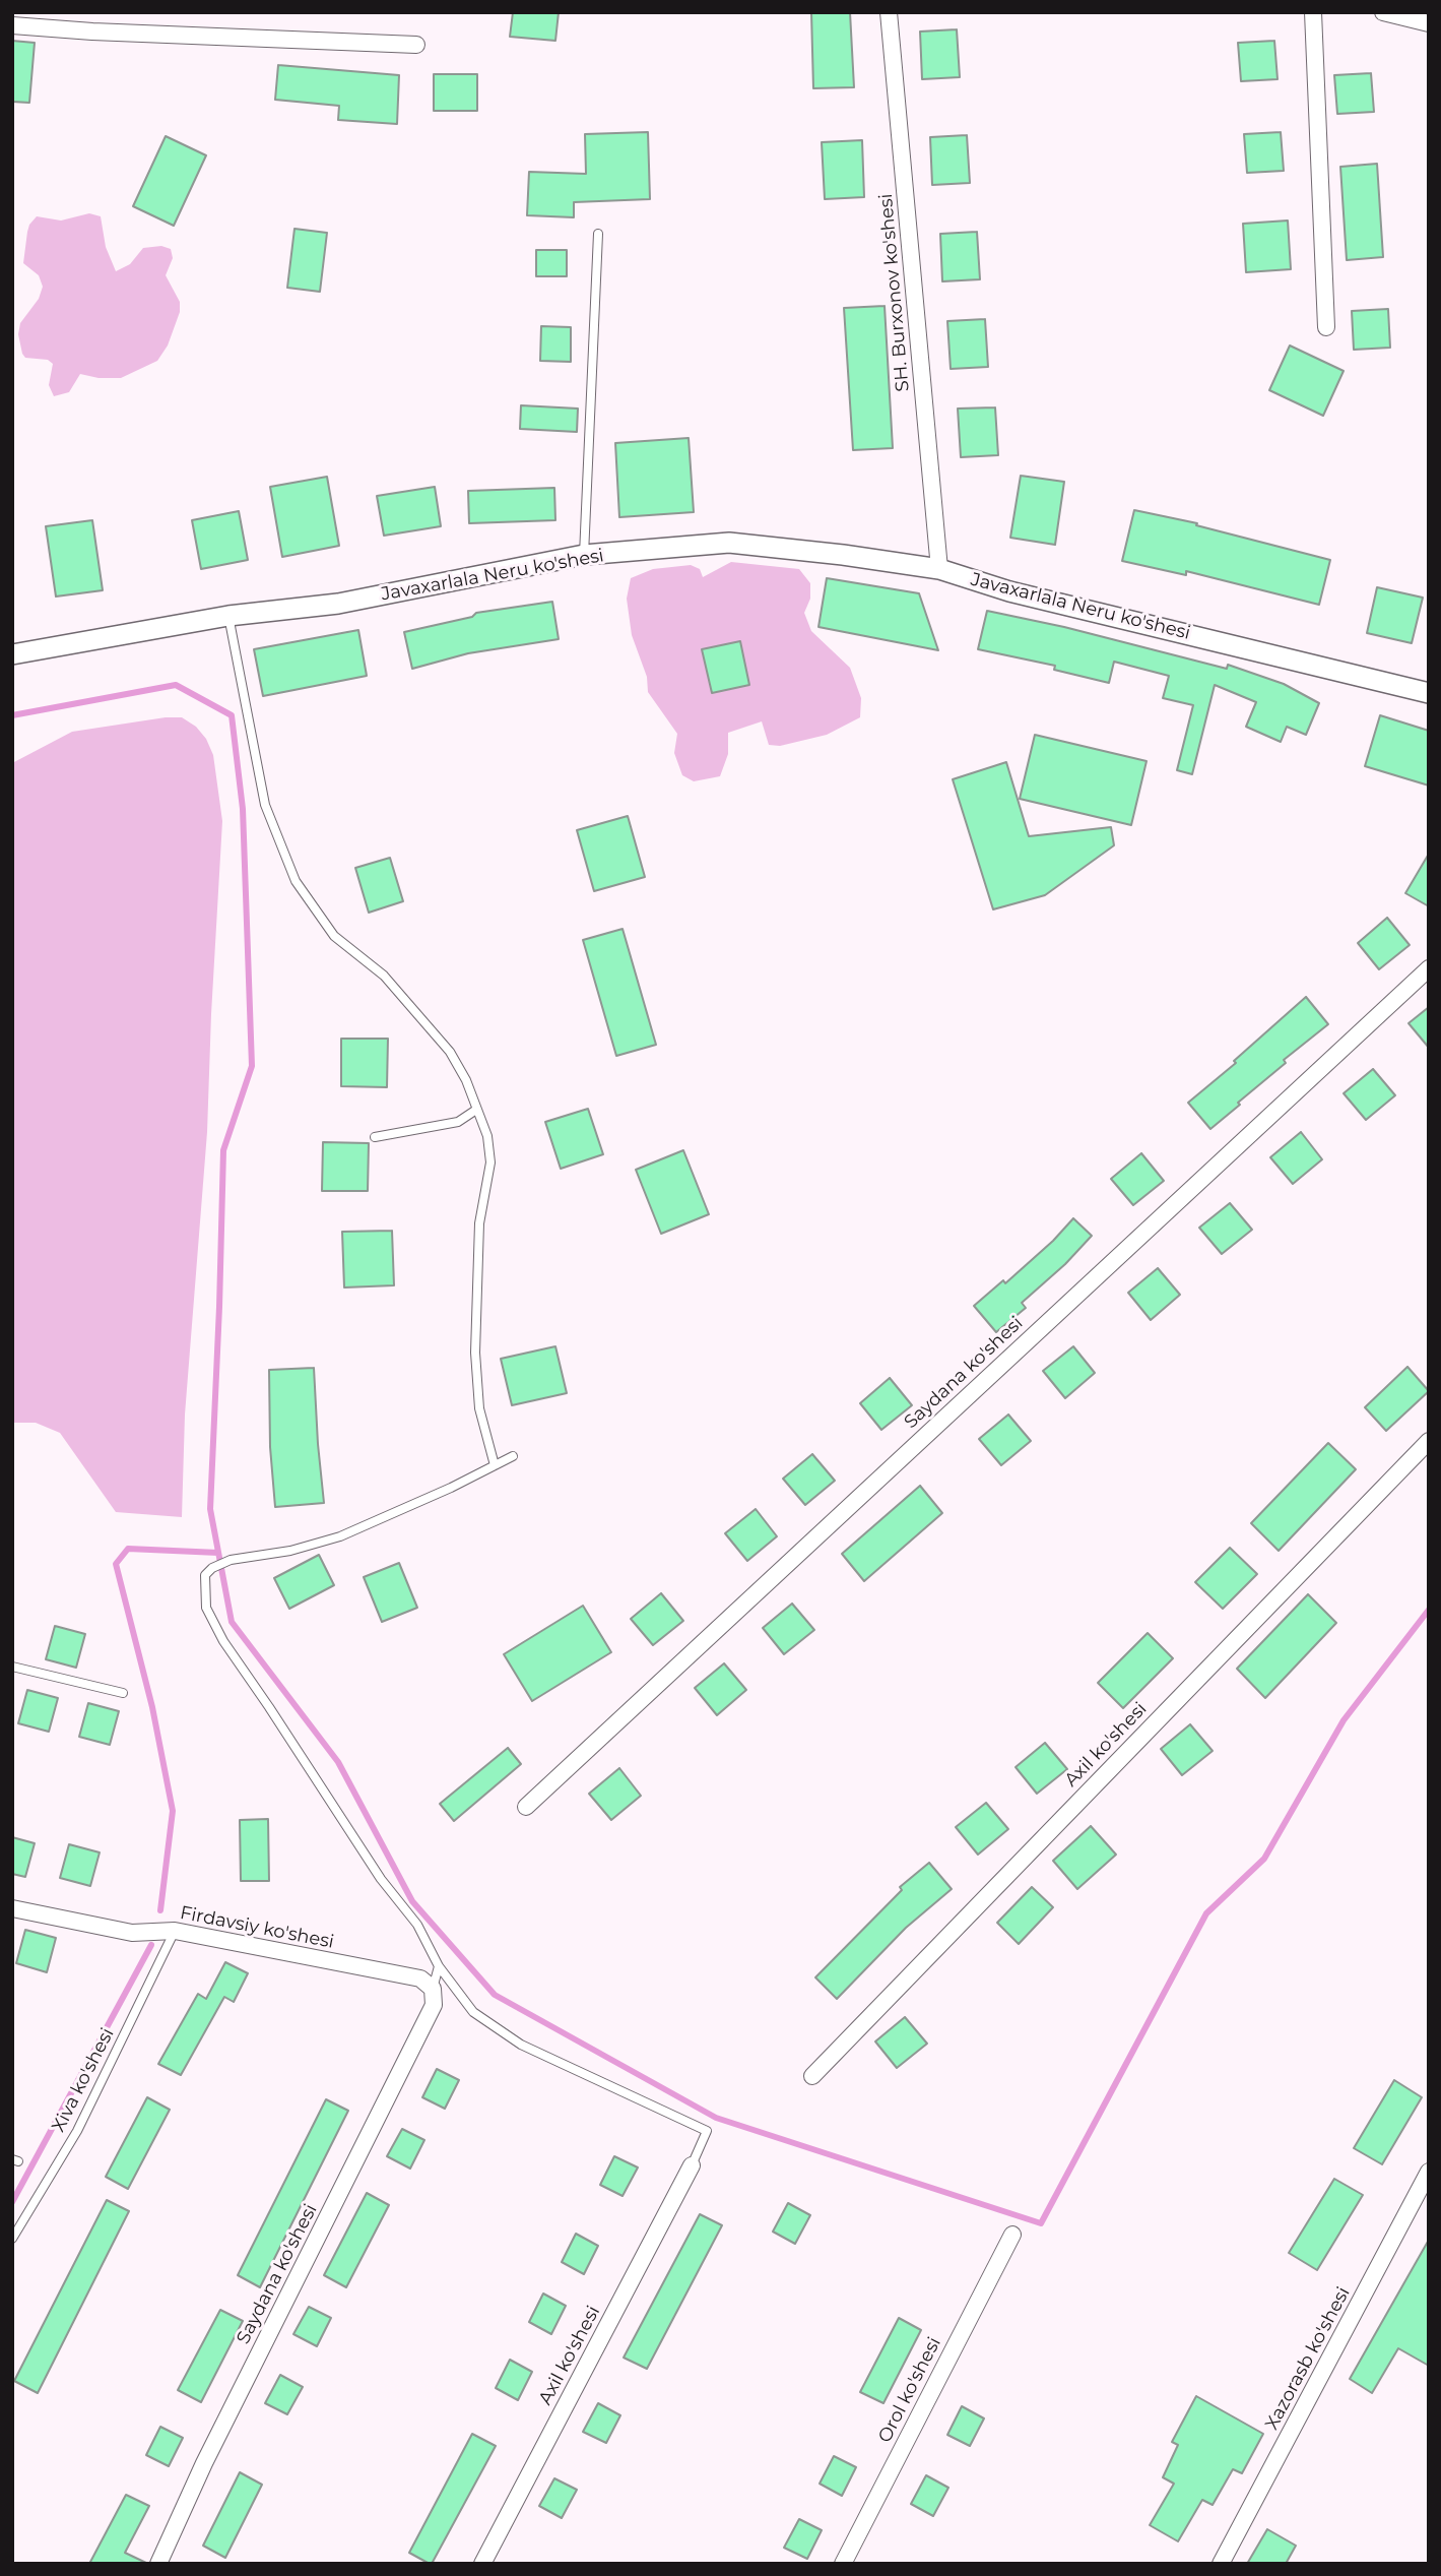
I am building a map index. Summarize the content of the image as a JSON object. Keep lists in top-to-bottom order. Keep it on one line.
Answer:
{"streets":{"street":["SH. Burxonov ko'shesi","Javaxarlala Neru ko'shesi","Saydana ko'shesi","Axil ko'shesi","Firdavsiy ko'shesi","Xazorasb ko'shesi","Orol ko'shesi"],"lane":["Xiva ko'shesi"]},"crossings":[["SH. Burxonov ko'shesi","Javaxarlala Neru ko'shesi"],["Saydana ko'shesi","Firdavsiy ko'shesi"],["Firdavsiy ko'shesi","Xiva ko'shesi"]]}
